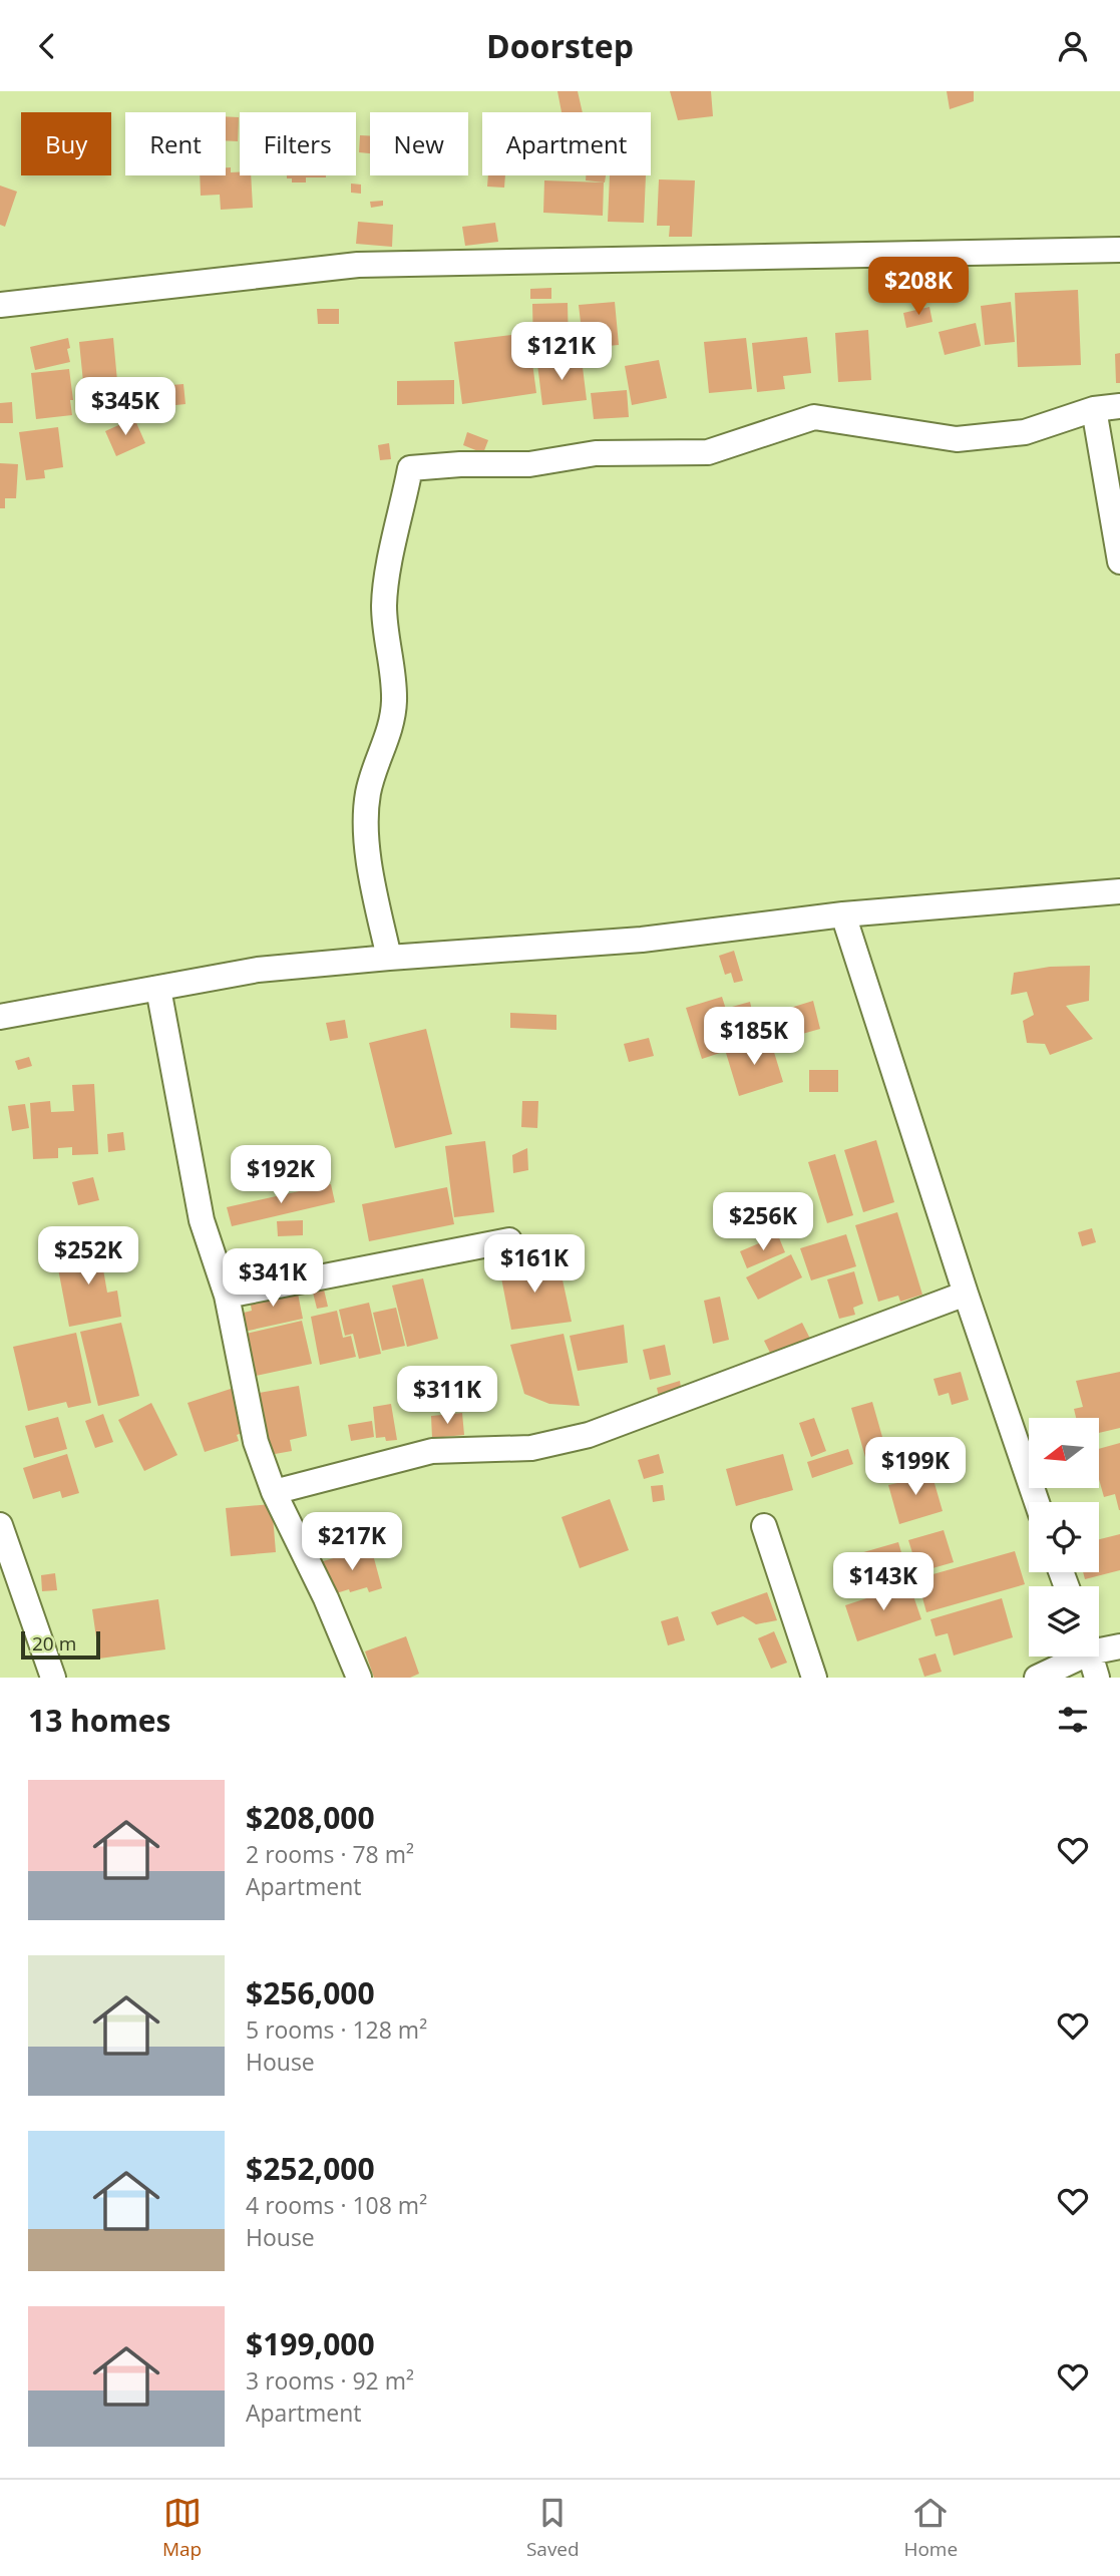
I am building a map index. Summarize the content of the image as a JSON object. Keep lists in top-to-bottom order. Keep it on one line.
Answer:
{"scale_bar":"20 m","north":"left","page":{"header":"Doorstep","chip":["Buy","Rent","Filters","New","Apartment"],"price":["$208K","$121K","$345K","$185K","$192K","$256K","$252K","$161K","$341K","$311K","$199K","$217K","$143K"],"scale":"20 m","heading":"13 homes","list":[{"name":"$208,000","note":"2 rooms · 78 m² · Apartment"},{"name":"$256,000","note":"5 rooms · 128 m² · House"},{"name":"$252,000","note":"4 rooms · 108 m² · House"},{"name":"$199,000","note":"3 rooms · 92 m² · Apartment"}],"tabs":["Map","Saved","Home"]}}
